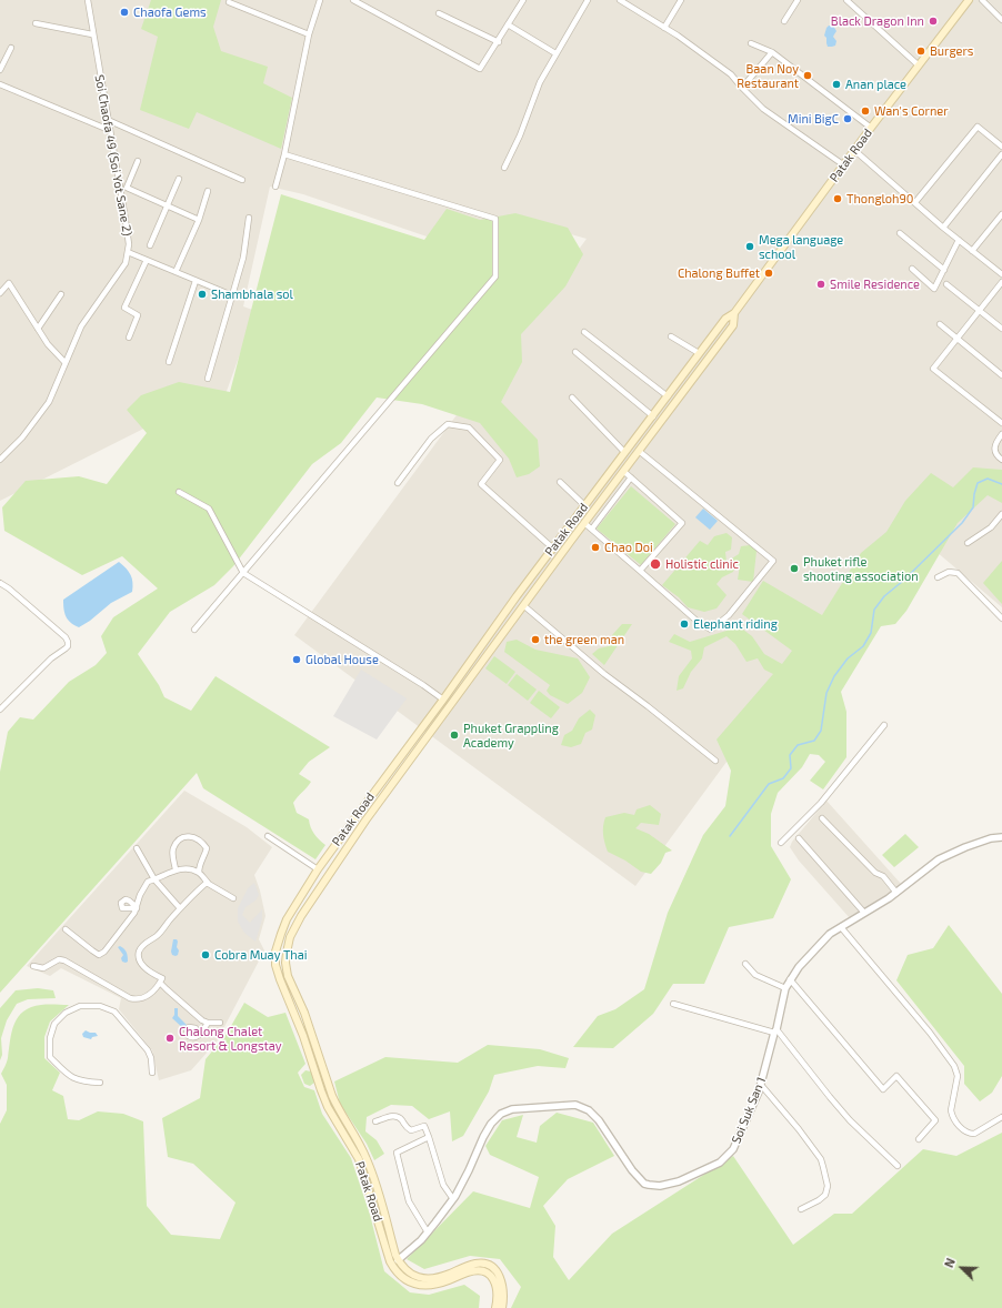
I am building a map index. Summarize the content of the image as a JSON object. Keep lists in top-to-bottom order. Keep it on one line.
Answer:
{"streets":{"main road":["Patak Road"],"street":["Soi Chaofa 49 (Soi Yot Sane 2)","Soi Suk San 1"]},"crossings":[["Patak Road","Soi Suk San 1"]],"places":["Chaofa Gems","Black Dragon Inn","Burgers","Baan Noy Restaurant","Anan place","Wan's Corner","Mini BigC","Thongloh90","Mega language school","Chalong Buffet","Smile Residence","Shambhala sol","Chao Doi","Holistic clinic","Phuket rifle shooting association","Elephant riding","the green man","Global House","Phuket Grappling Academy","Cobra Muay Thai","Chalong Chalet Resort & Longstay"],"north":"top left"}
